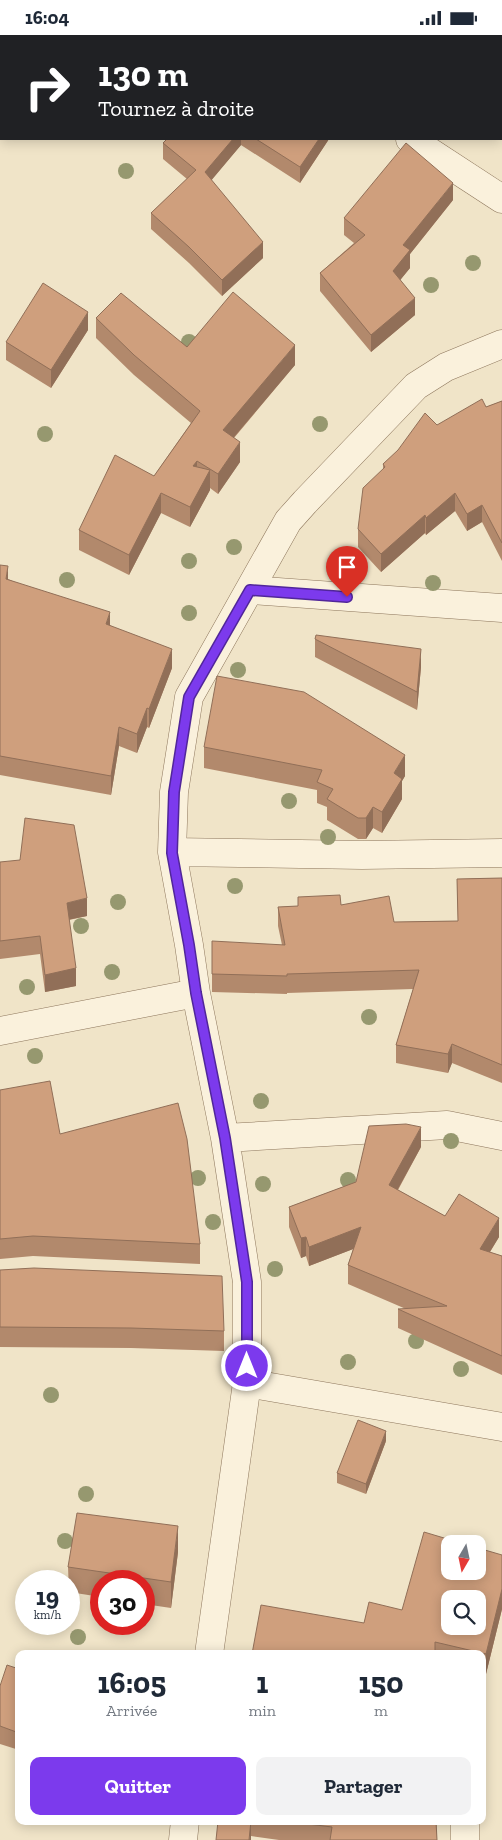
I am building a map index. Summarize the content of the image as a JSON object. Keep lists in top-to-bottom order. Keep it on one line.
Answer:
{"north":"bottom","page":{"status":"16:04","turn":["130 m","Tournez à droite"],"speed":"19 km/h","limit":"30","eta":["16:05","Arrivée","1","min","150","m"],"buttons":["Quitter","Partager"]}}
